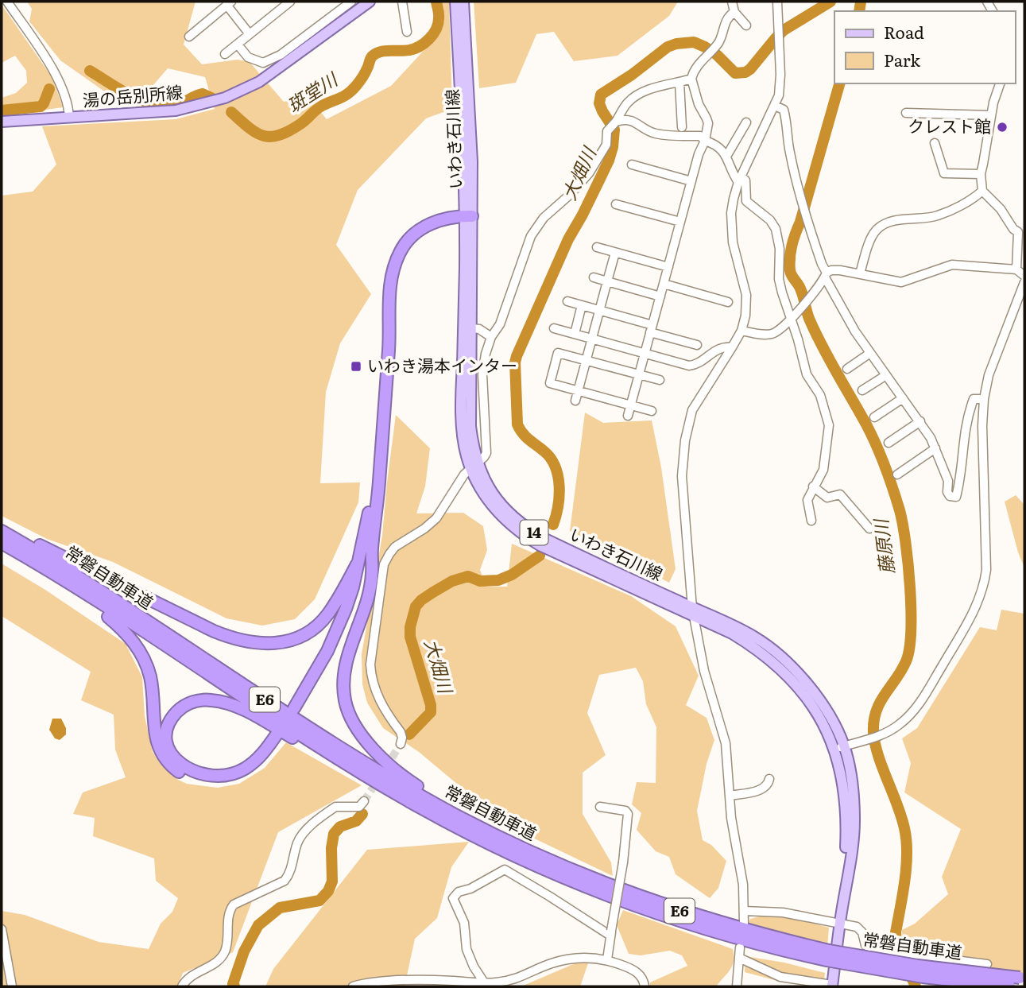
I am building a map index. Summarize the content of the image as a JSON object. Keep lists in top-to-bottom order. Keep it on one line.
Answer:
{"streets":{"highway":["常磐自動車道","E6"],"main road":["湯の岳別所線","いわき石川線","14"]},"water":["斑堂川","大畑川","藤原川"],"places":{"other":["クレスト館"],"transit":["いわき湯本インター"]},"legend":["Road","Park"]}
